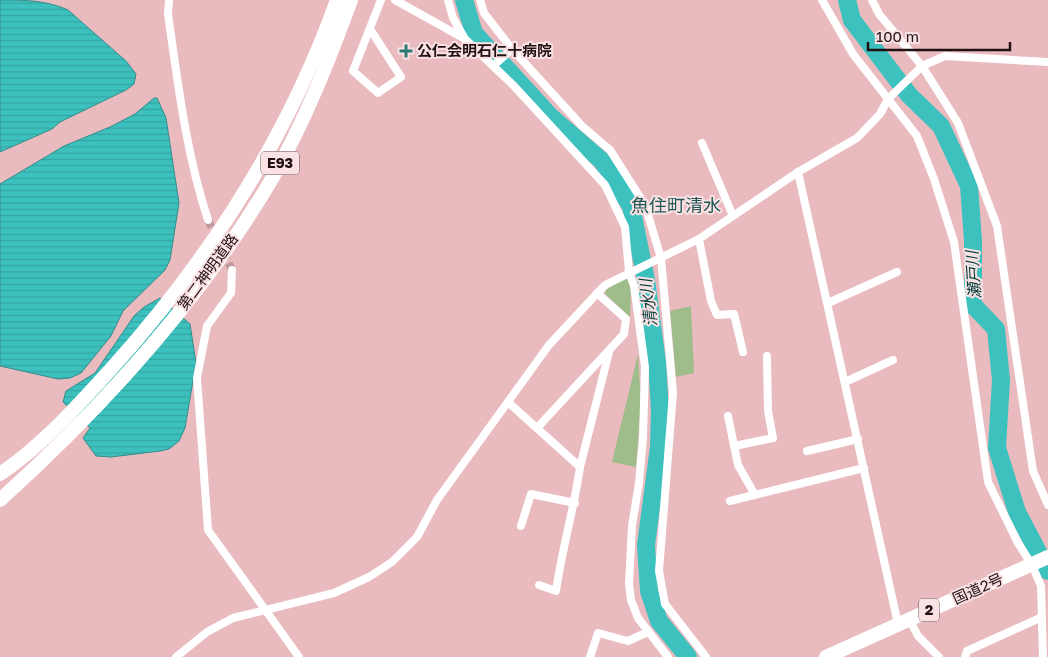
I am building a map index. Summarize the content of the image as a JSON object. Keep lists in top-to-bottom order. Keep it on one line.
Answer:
{"streets":{"highway":["E93","第二神明道路","国道2号","2"]},"districts":["魚住町清水"],"water":["瀬戸川","清水川"],"places":{"health":["公仁会明石仁十病院"]},"scale_bar":"100 m"}
